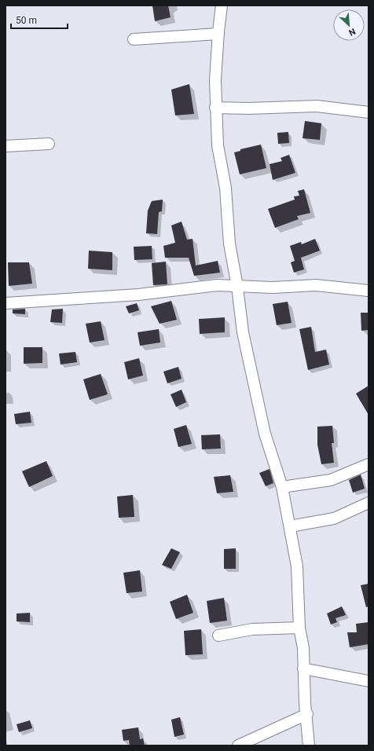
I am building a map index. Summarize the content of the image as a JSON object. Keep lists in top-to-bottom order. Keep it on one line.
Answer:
{"scale_bar":"50 m","north":"bottom right"}
